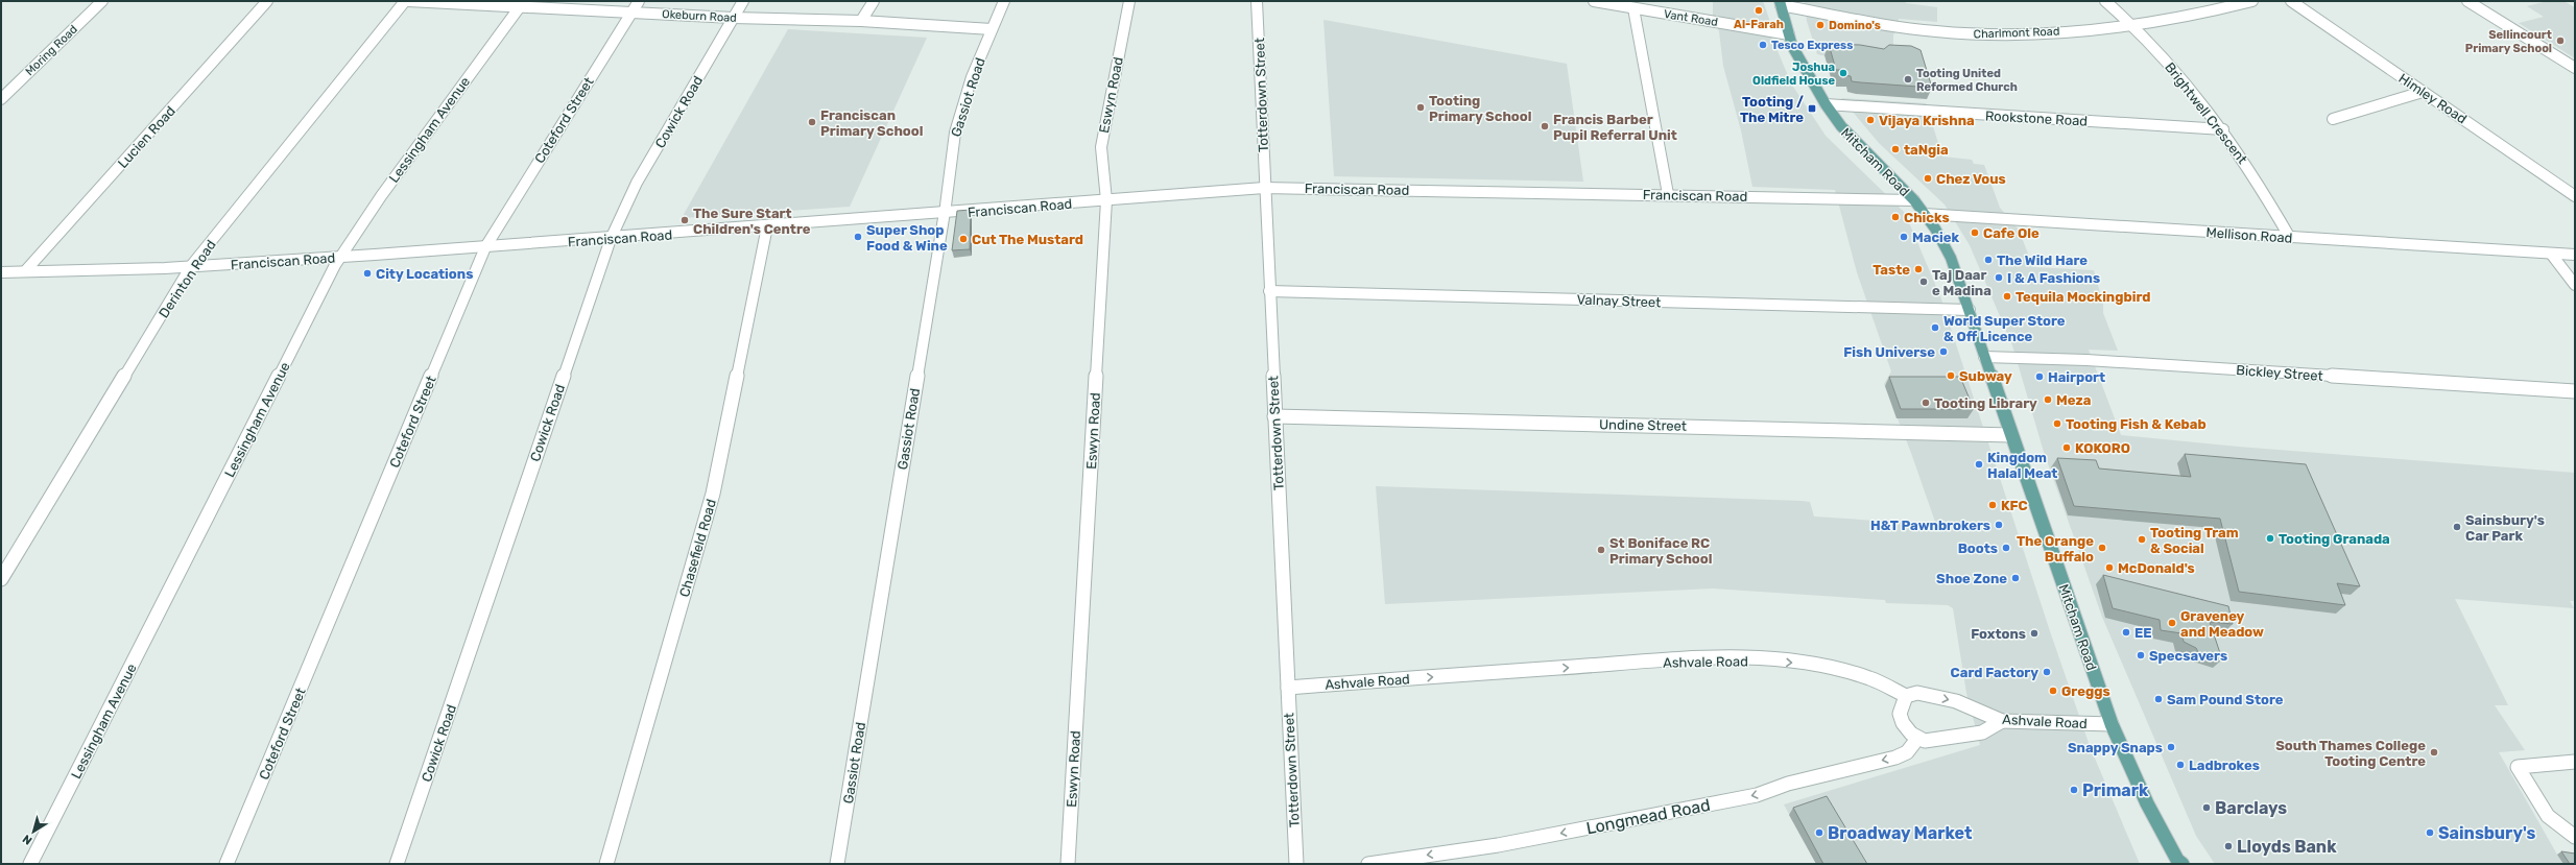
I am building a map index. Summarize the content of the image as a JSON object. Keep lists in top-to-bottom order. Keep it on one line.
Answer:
{"streets":{"main road":["Mitcham Road"],"street":["Okeburn Road","Vant Road","Charlmont Road","Moring Road","Eswyn Road","Totterdown Street","Gassiot Road","Himley Road","Cowick Road","Brightwell Crescent","Rookstone Road","Coteford Street","Lessingham Avenue","Lucien Road","Franciscan Road","Mellison Road","Derinton Road","Valnay Street","Bickley Street","Undine Street","Chasefield Road","Ashvale Road","Longmead Road"]},"crossings":[["Okeburn Road","Gassiot Road"],["Okeburn Road","Cowick Road"],["Okeburn Road","Coteford Street"],["Okeburn Road","Lessingham Avenue"],["Okeburn Road","Derinton Road"],["Vant Road","Mitcham Road"],["Charlmont Road","Brightwell Crescent"],["Charlmont Road","Mitcham Road"],["Eswyn Road","Franciscan Road"],["Totterdown Street","Franciscan Road"],["Totterdown Street","Valnay Street"],["Totterdown Street","Undine Street"],["Totterdown Street","Ashvale Road"],["Gassiot Road","Franciscan Road"],["Cowick Road","Franciscan Road"],["Brightwell Crescent","Rookstone Road"],["Brightwell Crescent","Mellison Road"],["Rookstone Road","Mitcham Road"],["Coteford Street","Franciscan Road"],["Lessingham Avenue","Franciscan Road"],["Lucien Road","Franciscan Road"],["Mitcham Road","Franciscan Road"],["Mitcham Road","Mellison Road"],["Mitcham Road","Valnay Street"],["Mitcham Road","Bickley Street"],["Mitcham Road","Undine Street"],["Mitcham Road","Ashvale Road"],["Franciscan Road","Derinton Road"],["Franciscan Road","Chasefield Road"]],"one_way":["Ashvale Road","Longmead Road"],"places":{"other":["Al-Farah","Domino's","Sellincourt Primary School","Tesco Express","Joshua Oldfield House","Tooting United Reformed Church","Tooting Primary School","Vijaya Krishna","Franciscan Primary School","Francis Barber Pupil Referral Unit","taNgia","Chez Vous","Chicks","The Sure Start Children's Centre","Cafe Ole","Super Shop Food & Wine","Maciek","Cut The Mustard","The Wild Hare","Taste","City Locations","I & A Fashions","Taj Daar e Madina","Tequila Mockingbird","World Super Store & Off Licence","Fish Universe","Subway","Hairport","Meza","Tooting Library","Tooting Fish & Kebab","KOKORO","Kingdom Halal Meat","KFC","H&T Pawnbrokers","Sainsbury's Car Park","Tooting Granada","Tooting Tram & Social","Boots","The Orange Buffalo","St Boniface RC Primary School","McDonald's","Shoe Zone","Graveney and Meadow","EE","Foxtons","Specsavers","Card Factory","Greggs","Sam Pound Store","Snappy Snaps","South Thames College Tooting Centre","Ladbrokes","Primark","Barclays","Broadway Market","Sainsbury's","Lloyds Bank"],"transit":["Tooting / The Mitre"]},"north":"bottom left"}
